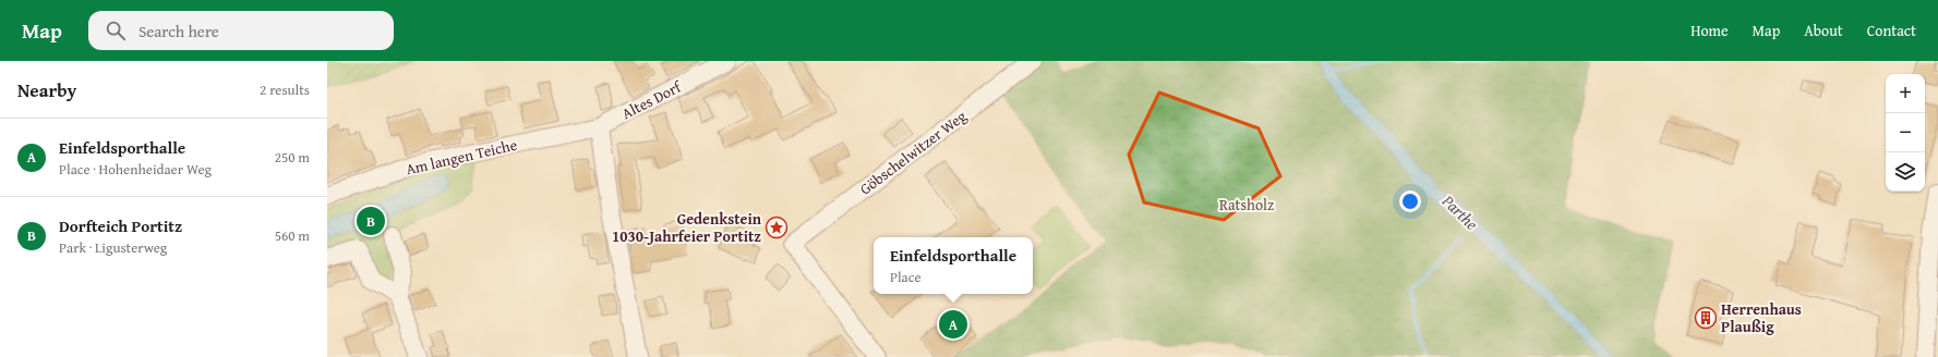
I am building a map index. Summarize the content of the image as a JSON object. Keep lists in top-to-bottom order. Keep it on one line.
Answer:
{"streets":{"street":["Altes Dorf","Göbschelwitzer Weg","Am langen Teiche"]},"crossings":[["Altes Dorf","Am langen Teiche"]],"water":["Parthe"],"parks":["Ratsholz"],"places":{"place":["Gedenkstein 1030-Jahrfeier Portitz"],"building":["Herrenhaus Plaußig"]},"page":{"header":"Map","search":"Search here","nav":["Home","Map","About","Contact"],"heading":["Nearby","2 results"],"map_buttons":["+","−"],"list":[{"mark":"A","name":"Einfeldsporthalle","note":"Place · Hohenheidaer Weg","value":"250 m"},{"mark":"B","name":"Dorfteich Portitz","note":"Park · Ligusterweg","value":"560 m"}],"pins":["B","A"],"popup":["Einfeldsporthalle","Place"]}}
